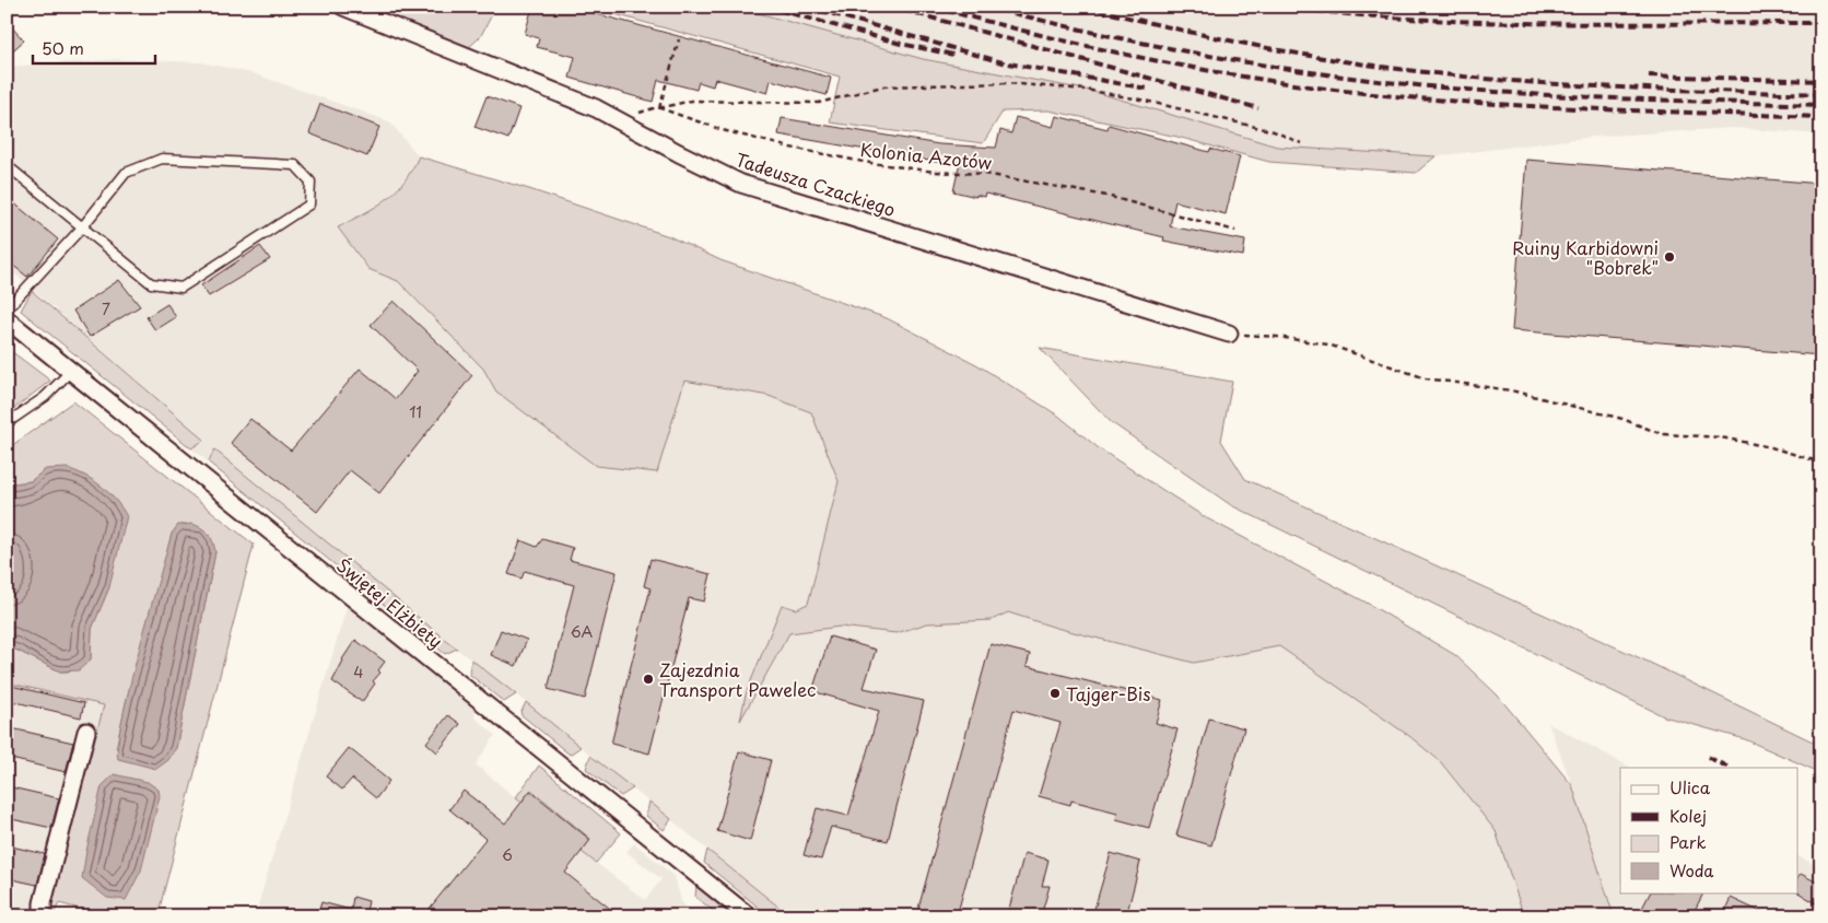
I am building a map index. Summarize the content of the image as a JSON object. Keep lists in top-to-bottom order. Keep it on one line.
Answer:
{"streets":{"street":["Tadeusza Czackiego","Świętej Elżbiety"],"path":["Kolonia Azotów"]},"crossings":[["Kolonia Azotów","Tadeusza Czackiego"]],"places":["Ruiny Karbidowni \"Bobrek\"","Zajezdnia Transport Pawelec","Tajger-Bis"],"house_numbers":["7","11","6A","4","6"],"legend":["Ulica","Kolej","Park","Woda"],"scale_bar":"50 m"}
